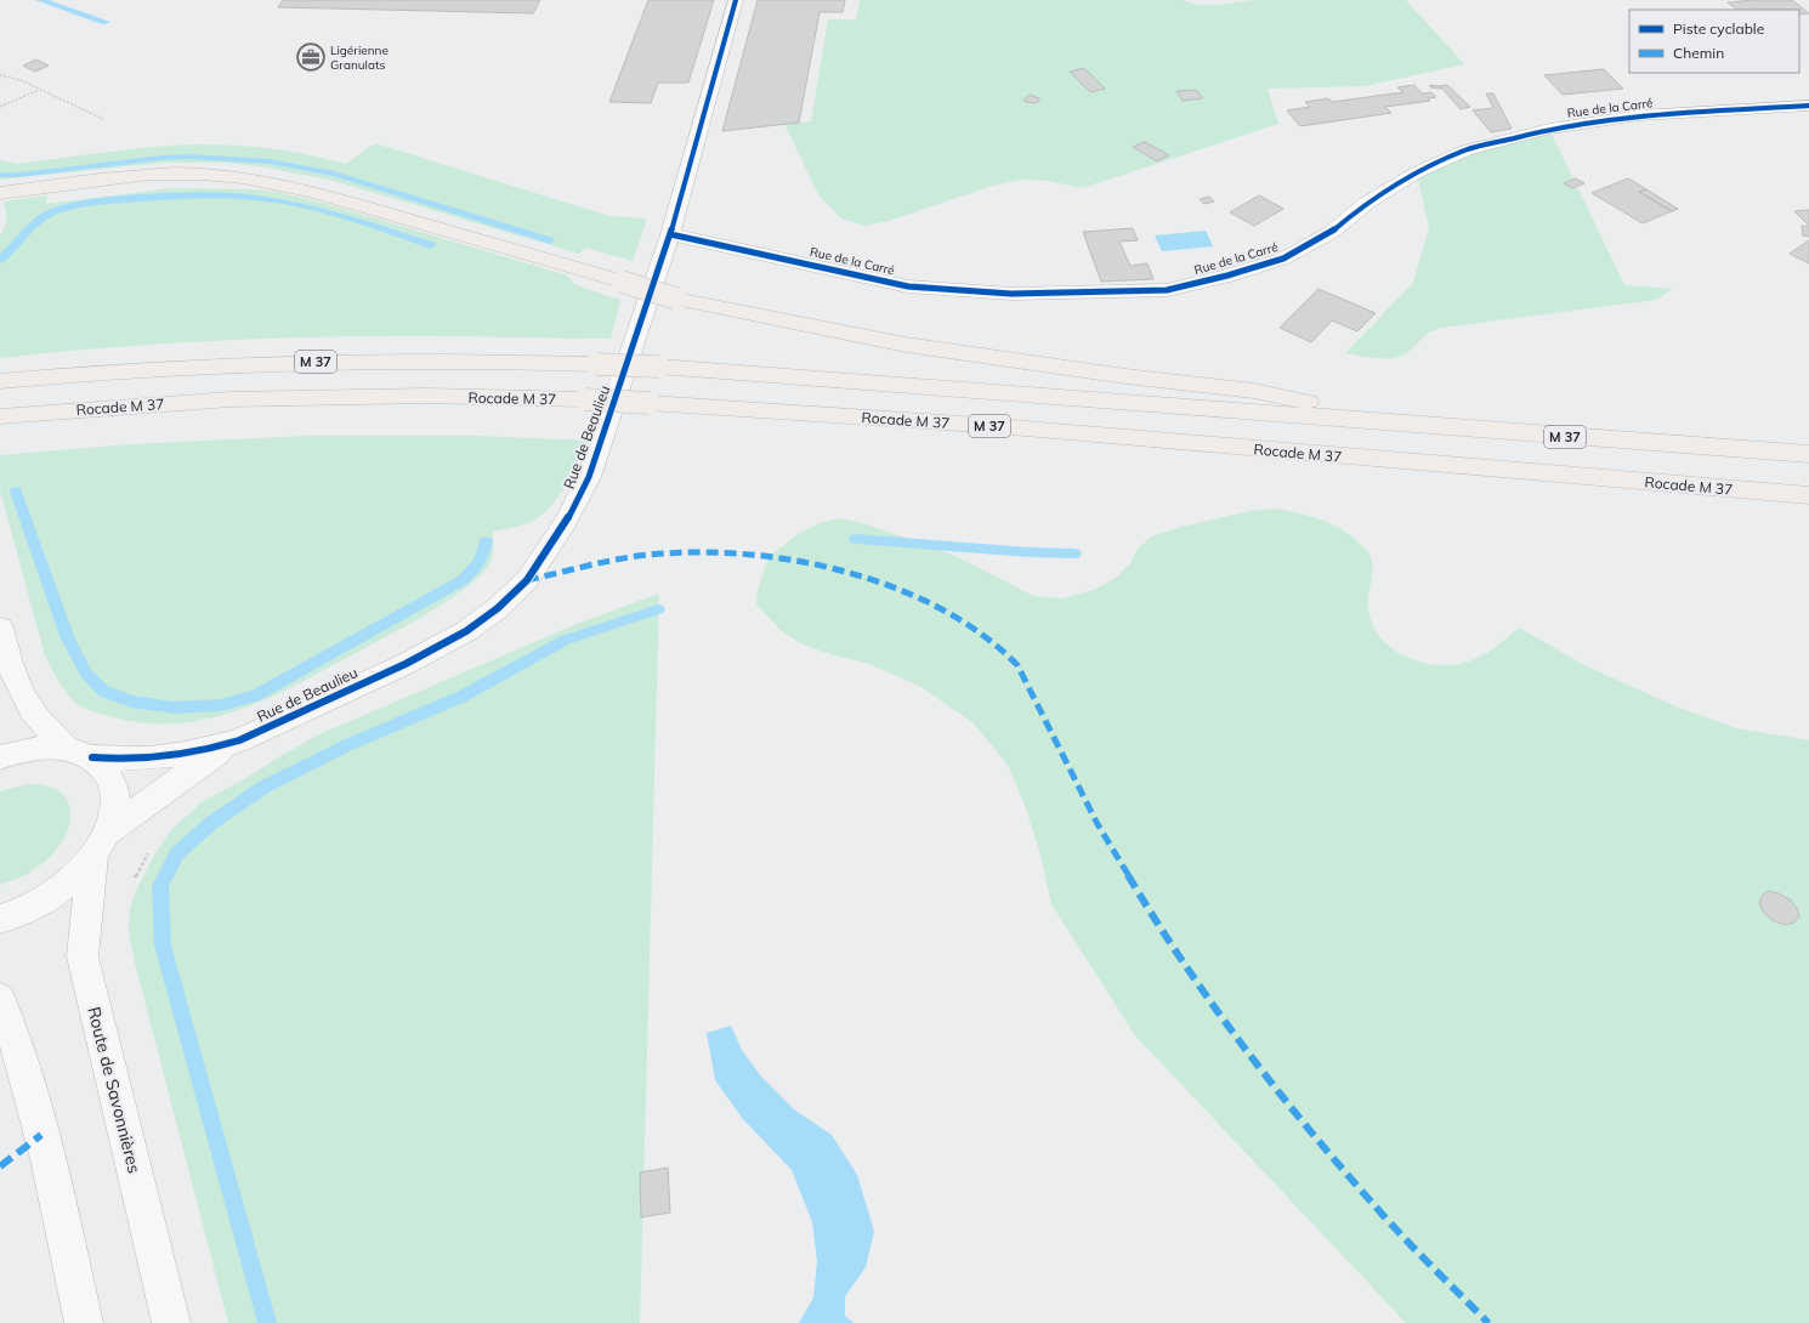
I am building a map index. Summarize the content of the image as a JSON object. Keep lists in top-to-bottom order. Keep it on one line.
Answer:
{"streets":{"highway":["M 37","Rocade M 37"],"street":["Rue de la Carré","Rue de Beaulieu","Route de Savonnières"]},"crossings":[["Rue de la Carré","Rue de Beaulieu"],["Rue de Beaulieu","Route de Savonnières"]],"places":{"office":["Ligérienne Granulats"]},"legend":["Piste cyclable","Chemin"]}
